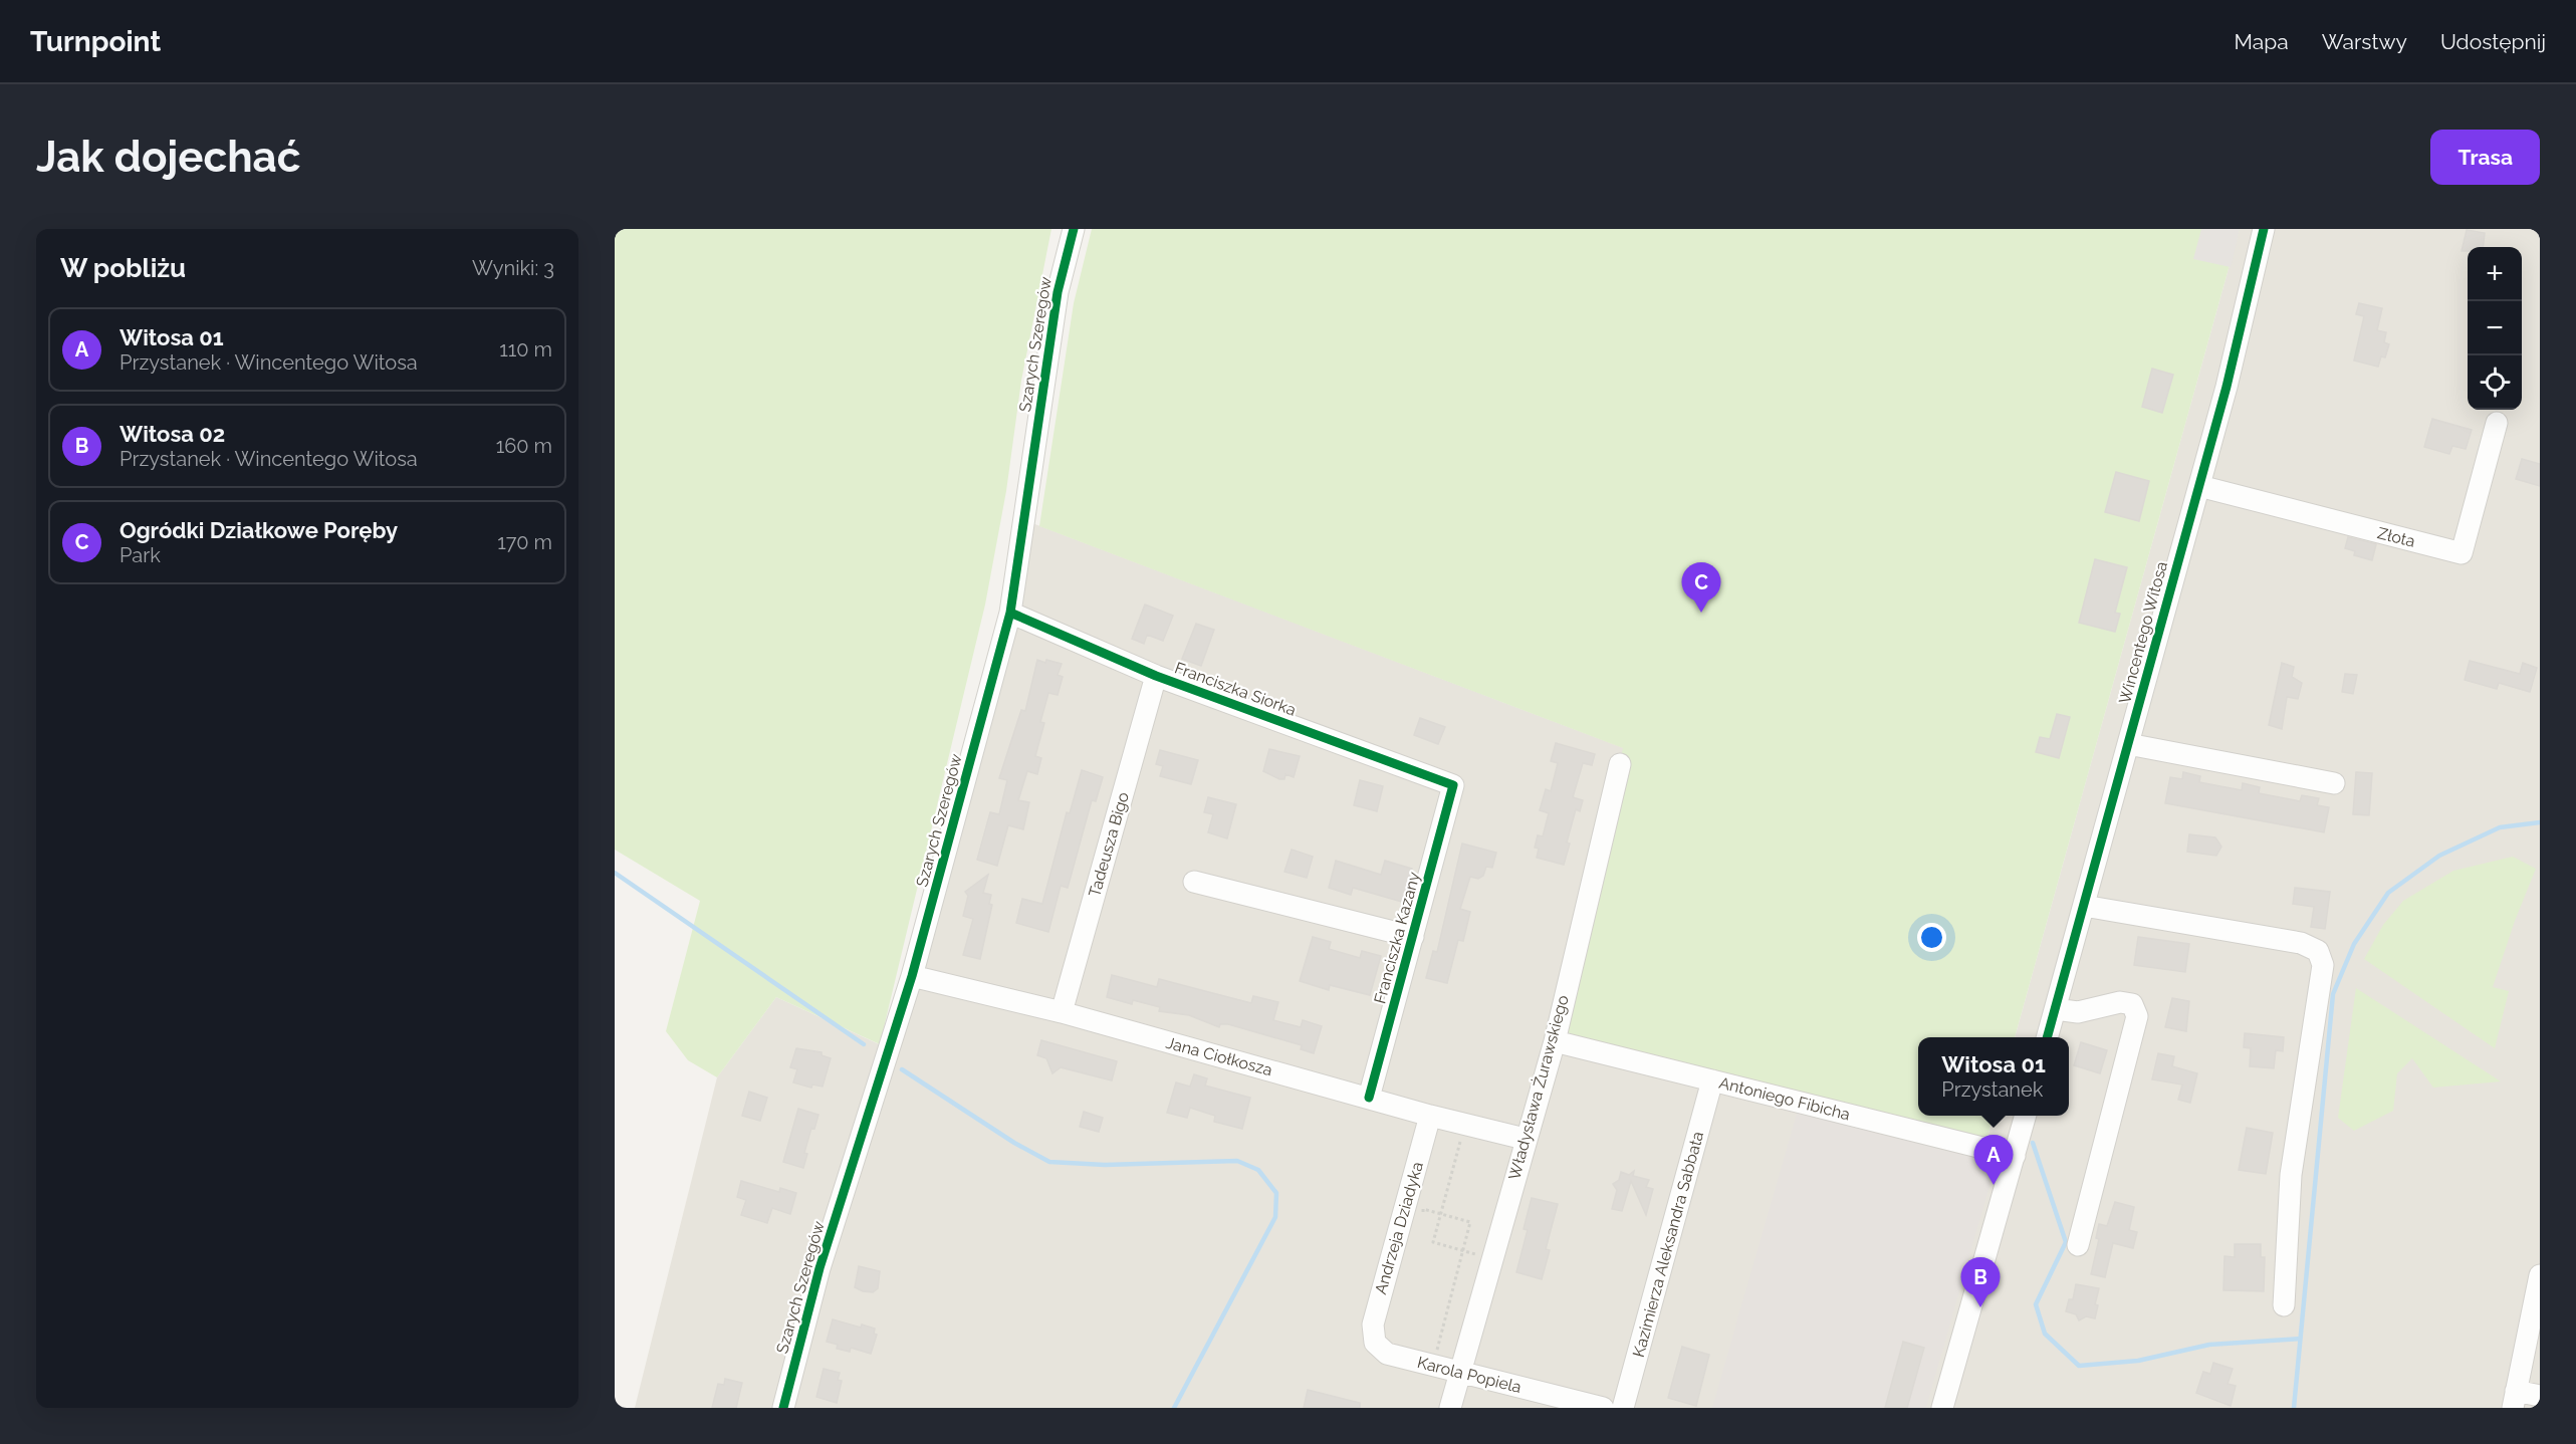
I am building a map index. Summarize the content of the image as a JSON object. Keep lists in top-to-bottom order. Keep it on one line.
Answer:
{"streets":{"street":["Szarych Szeregów","Złota","Wincentego Witosa","Franciszka Siorka","Tadeusza Bigo","Franciszka Kazany","Jana Ciołkosza","Władysława Żurawskiego","Antoniego Fibicha","Andrzeja Dziadyka","Kazimierza Aleksandra Sabbata","Karola Popiela"]},"crossings":[["Szarych Szeregów","Franciszka Siorka"],["Szarych Szeregów","Jana Ciołkosza"],["Złota","Wincentego Witosa"],["Franciszka Siorka","Tadeusza Bigo"],["Franciszka Siorka","Franciszka Kazany"],["Tadeusza Bigo","Jana Ciołkosza"],["Franciszka Kazany","Jana Ciołkosza"],["Jana Ciołkosza","Władysława Żurawskiego"],["Jana Ciołkosza","Andrzeja Dziadyka"],["Władysława Żurawskiego","Antoniego Fibicha"],["Władysława Żurawskiego","Karola Popiela"],["Antoniego Fibicha","Kazimierza Aleksandra Sabbata"],["Andrzeja Dziadyka","Karola Popiela"]],"page":{"header":"Turnpoint","nav":["Mapa","Warstwy","Udostępnij"],"buttons":"Trasa","title":"Jak dojechać","heading":["W pobliżu","Wyniki: 3"],"map_buttons":["+","−"],"list":[{"mark":"A","name":"Witosa 01","note":"Przystanek · Wincentego Witosa","value":"110 m"},{"mark":"B","name":"Witosa 02","note":"Przystanek · Wincentego Witosa","value":"160 m"},{"mark":"C","name":"Ogródki Działkowe Poręby","note":"Park","value":"170 m"}],"pins":["C","A","B"],"popup":["Witosa 01","Przystanek"]}}
